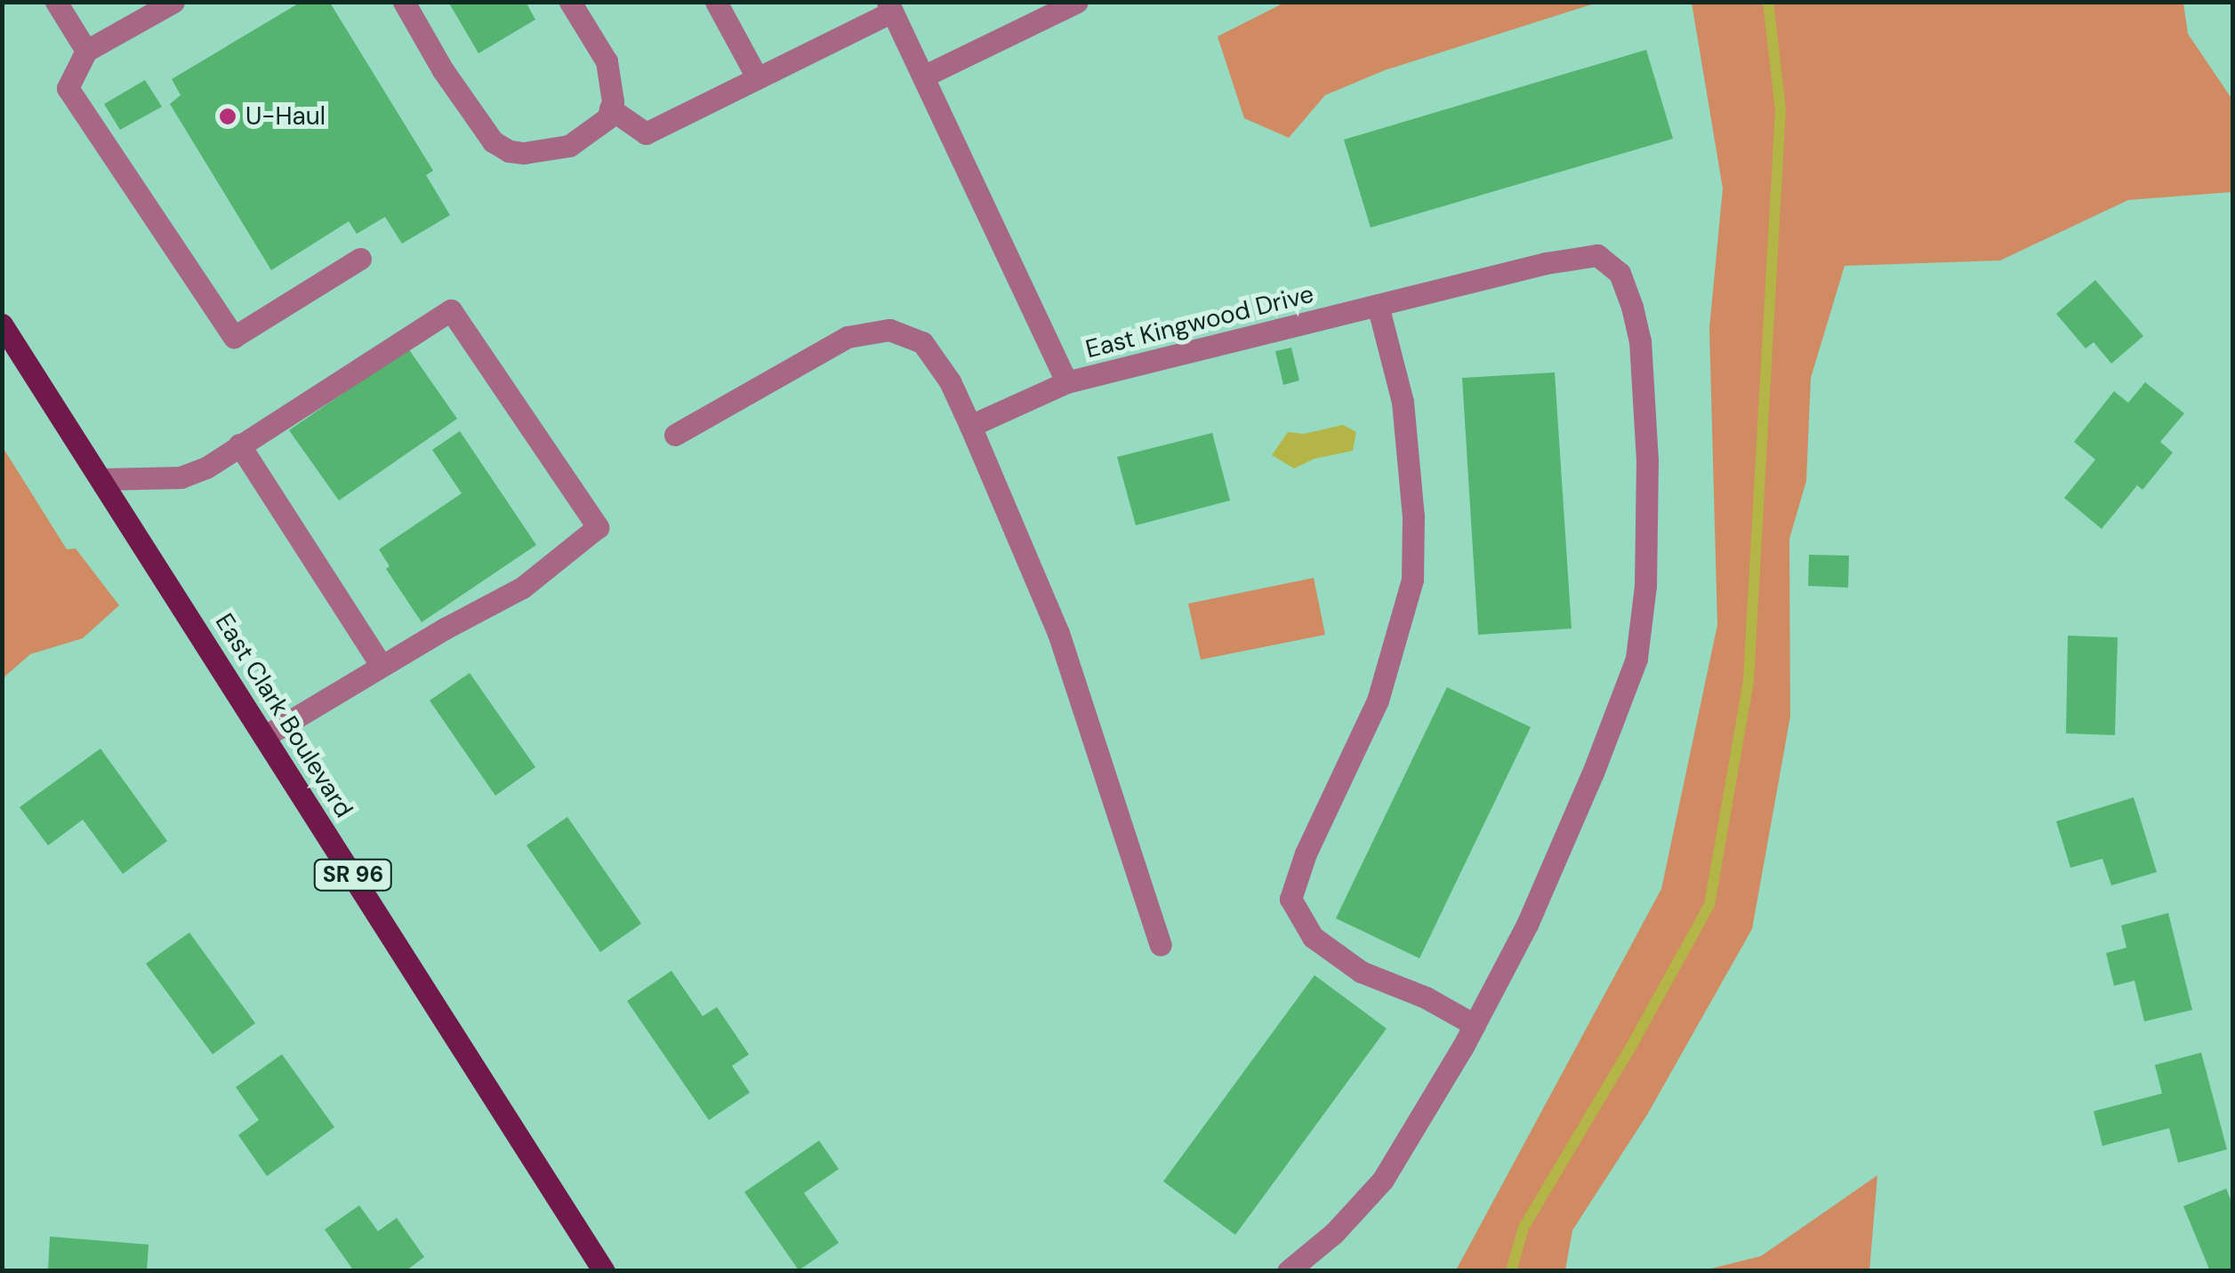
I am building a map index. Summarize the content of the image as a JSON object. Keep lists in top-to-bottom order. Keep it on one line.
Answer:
{"streets":{"main road":["East Clark Boulevard","SR 96"],"street":["East Kingwood Drive"]},"places":["U-Haul"]}
